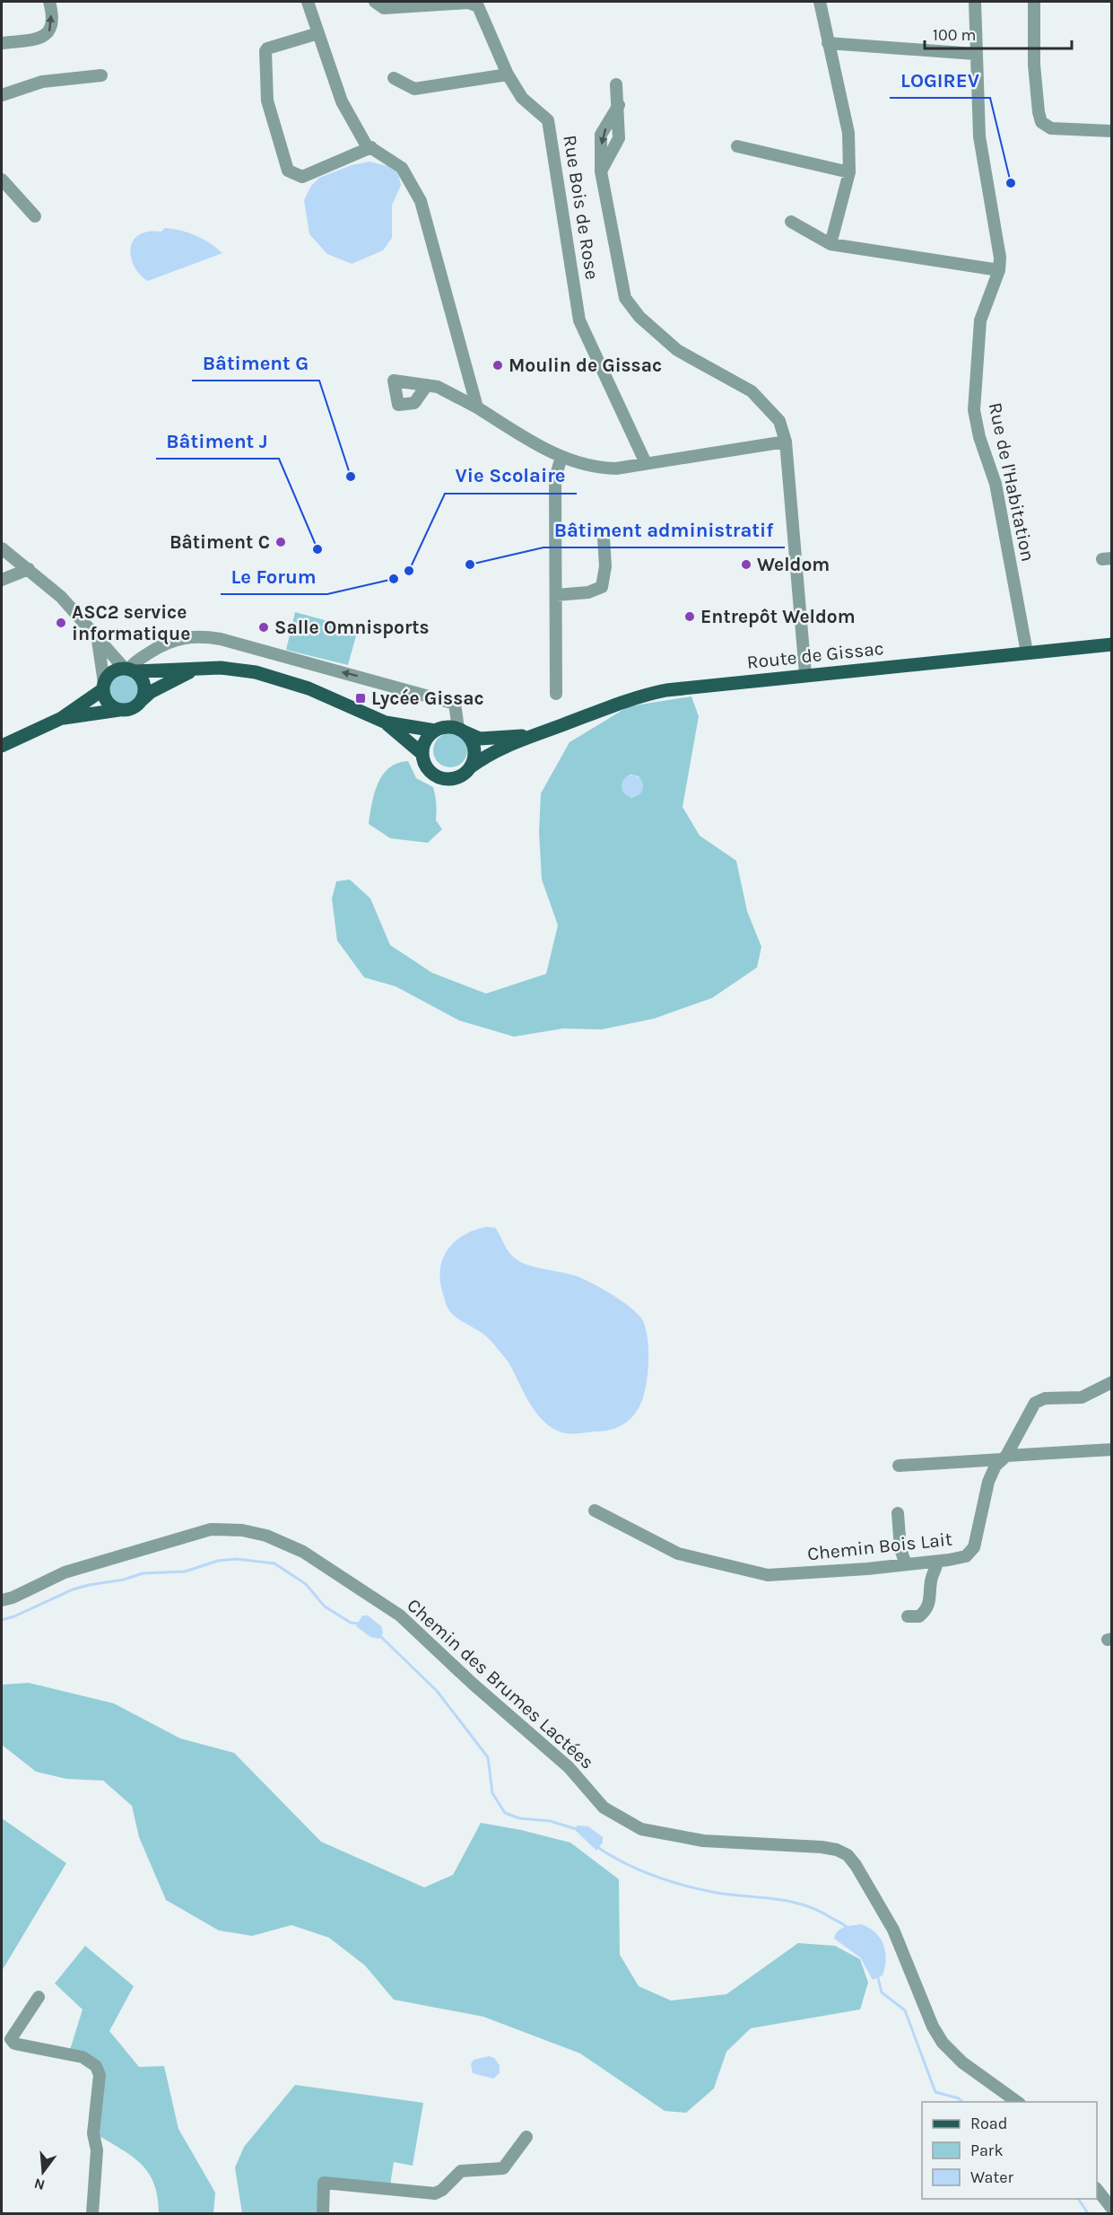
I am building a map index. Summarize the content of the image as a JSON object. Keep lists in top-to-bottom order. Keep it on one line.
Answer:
{"streets":{"main road":["Route de Gissac"],"street":["Rue Bois de Rose","Rue de l'Habitation","Chemin Bois Lait","Chemin des Brumes Lactées"]},"crossings":[["Rue de l'Habitation","Route de Gissac"]],"places":{"other":["LOGIREV","Moulin de Gissac","Bâtiment G","Bâtiment C","Bâtiment J","Bâtiment administratif","Weldom","Vie Scolaire","Le Forum","Entrepôt Weldom","ASC2 service informatique","Salle Omnisports"],"transit":["Lycée Gissac"]},"legend":["Road","Park","Water"],"scale_bar":"100 m","north":"bottom"}
